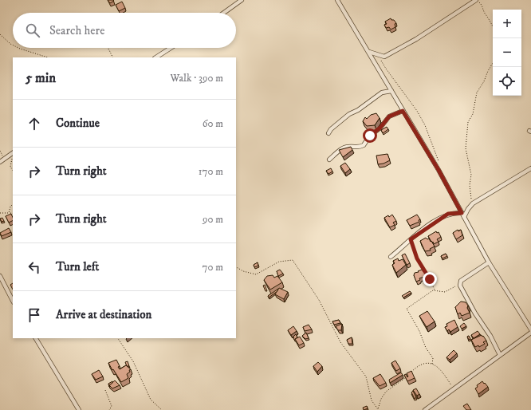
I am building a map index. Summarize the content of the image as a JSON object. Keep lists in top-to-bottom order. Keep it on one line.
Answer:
{"page":{"map_buttons":["+","−"],"search":"Search here","heading":["5 min","Walk · 390 m"],"list":[["Continue","60 m"],["Turn right","170 m"],["Turn right","90 m"],["Turn left","70 m"],"Arrive at destination"]}}
